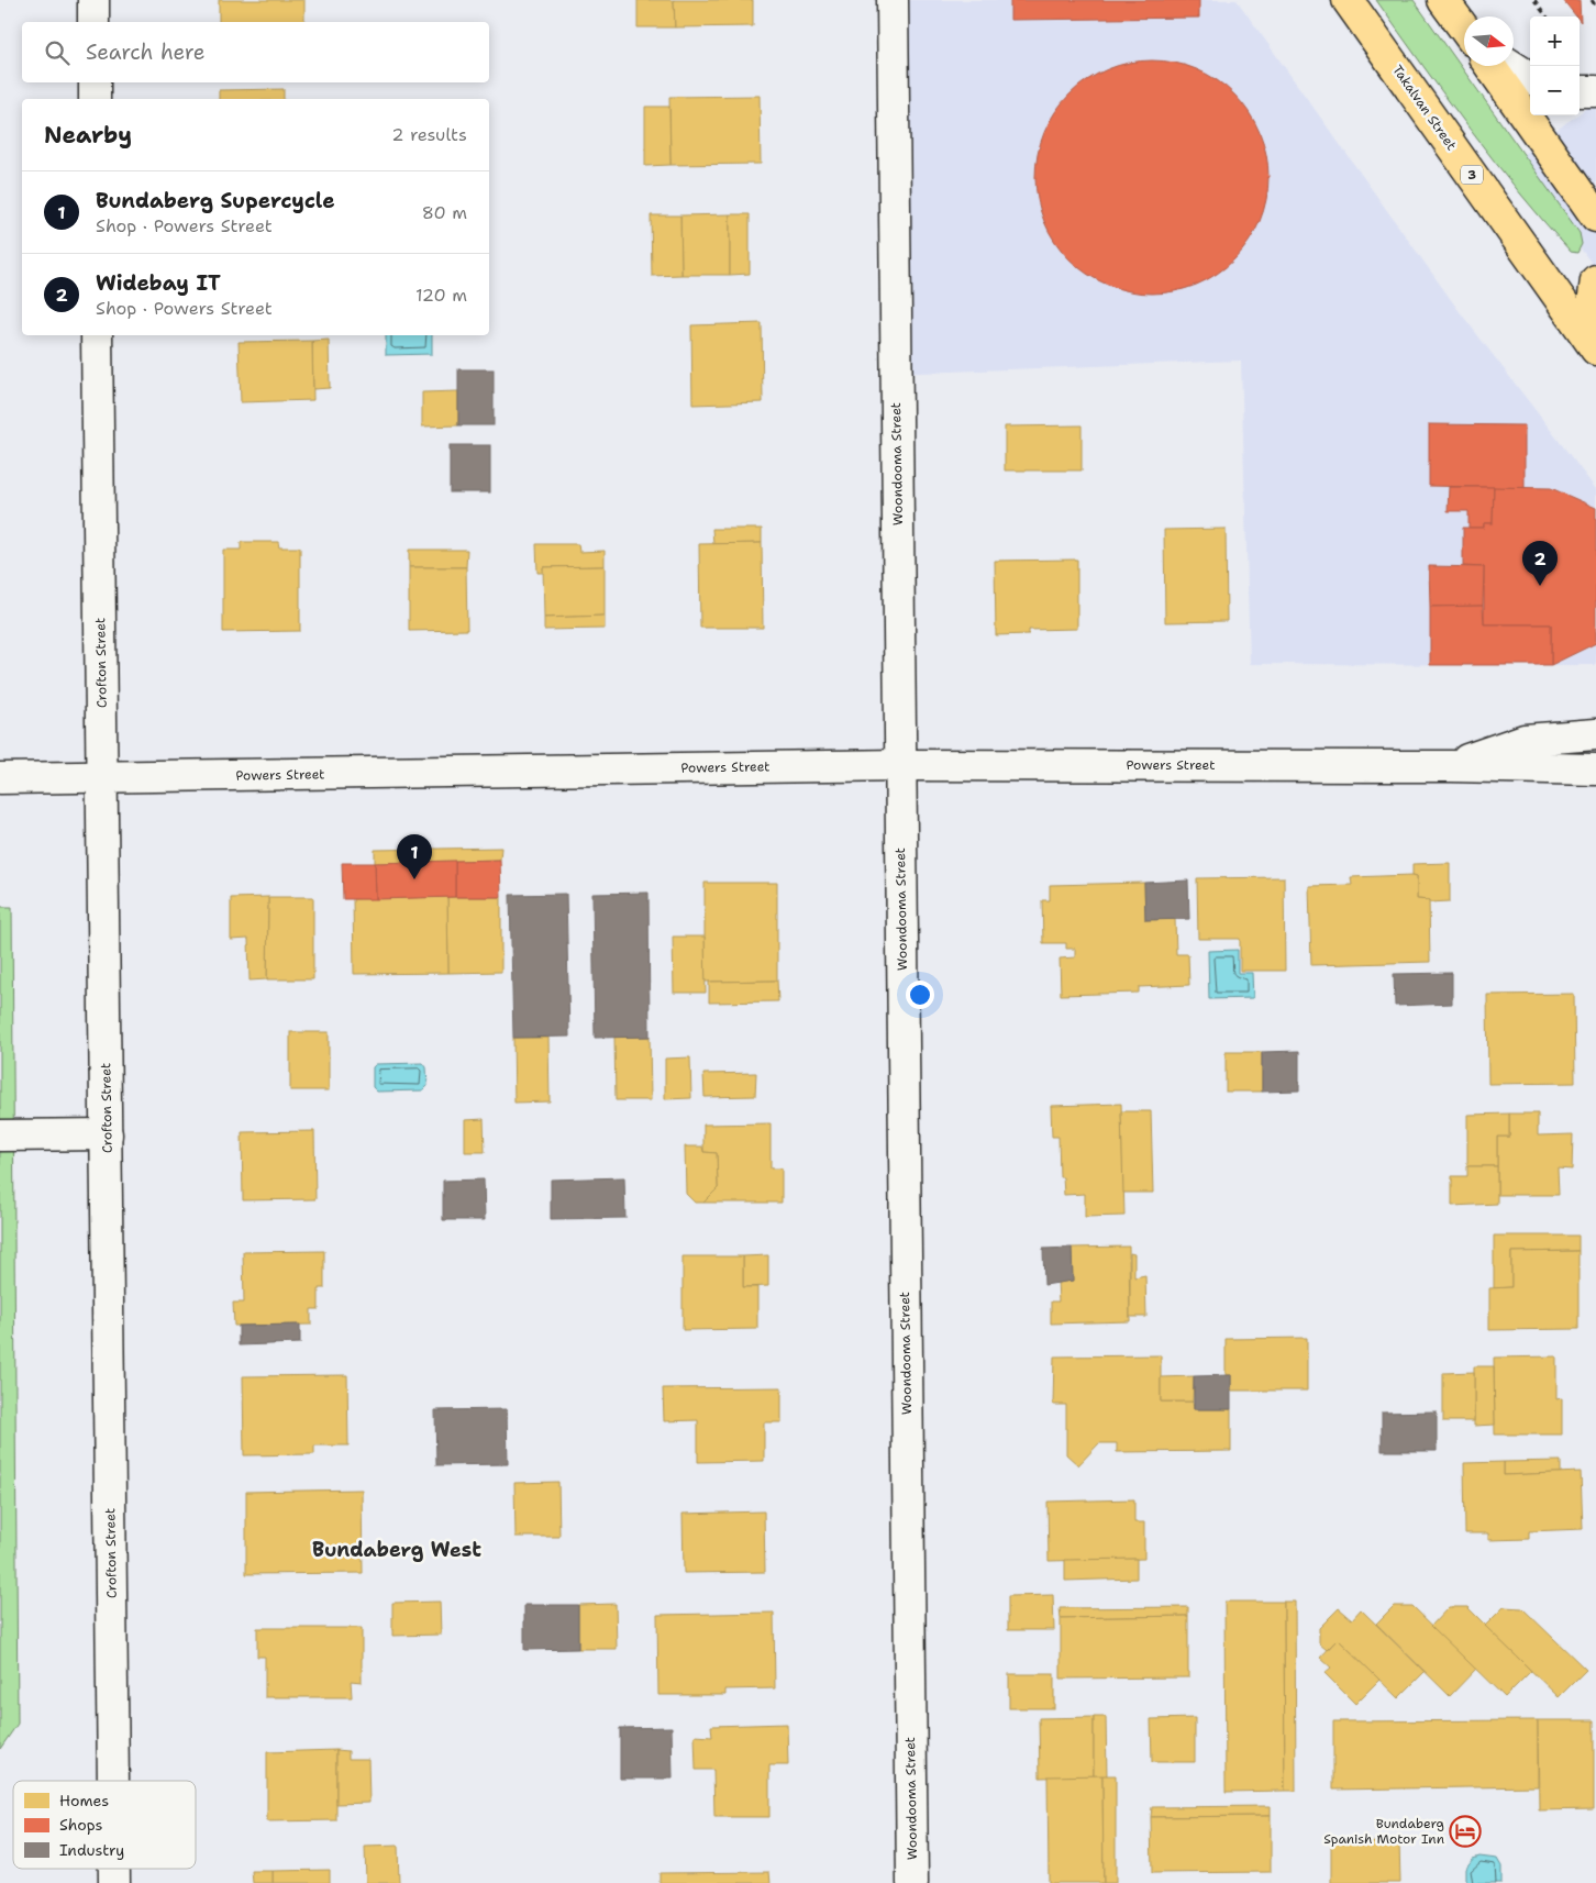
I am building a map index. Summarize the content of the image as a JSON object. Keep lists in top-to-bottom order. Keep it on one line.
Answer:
{"streets":{"highway":["Takalvan Street","3"],"street":["Woondooma Street","Crofton Street","Powers Street"]},"crossings":[["Woondooma Street","Powers Street"],["Crofton Street","Powers Street"]],"districts":["Bundaberg West"],"places":{"hotel":["Bundaberg Spanish Motor Inn"]},"legend":["Homes","Shops","Industry"],"north":"right","page":{"map_buttons":["+","−"],"search":"Search here","heading":["Nearby","2 results"],"list":[{"mark":"1","name":"Bundaberg Supercycle","note":"Shop · Powers Street","value":"80 m"},{"mark":"2","name":"Widebay IT","note":"Shop · Powers Street","value":"120 m"}],"pins":["2","1"]}}
